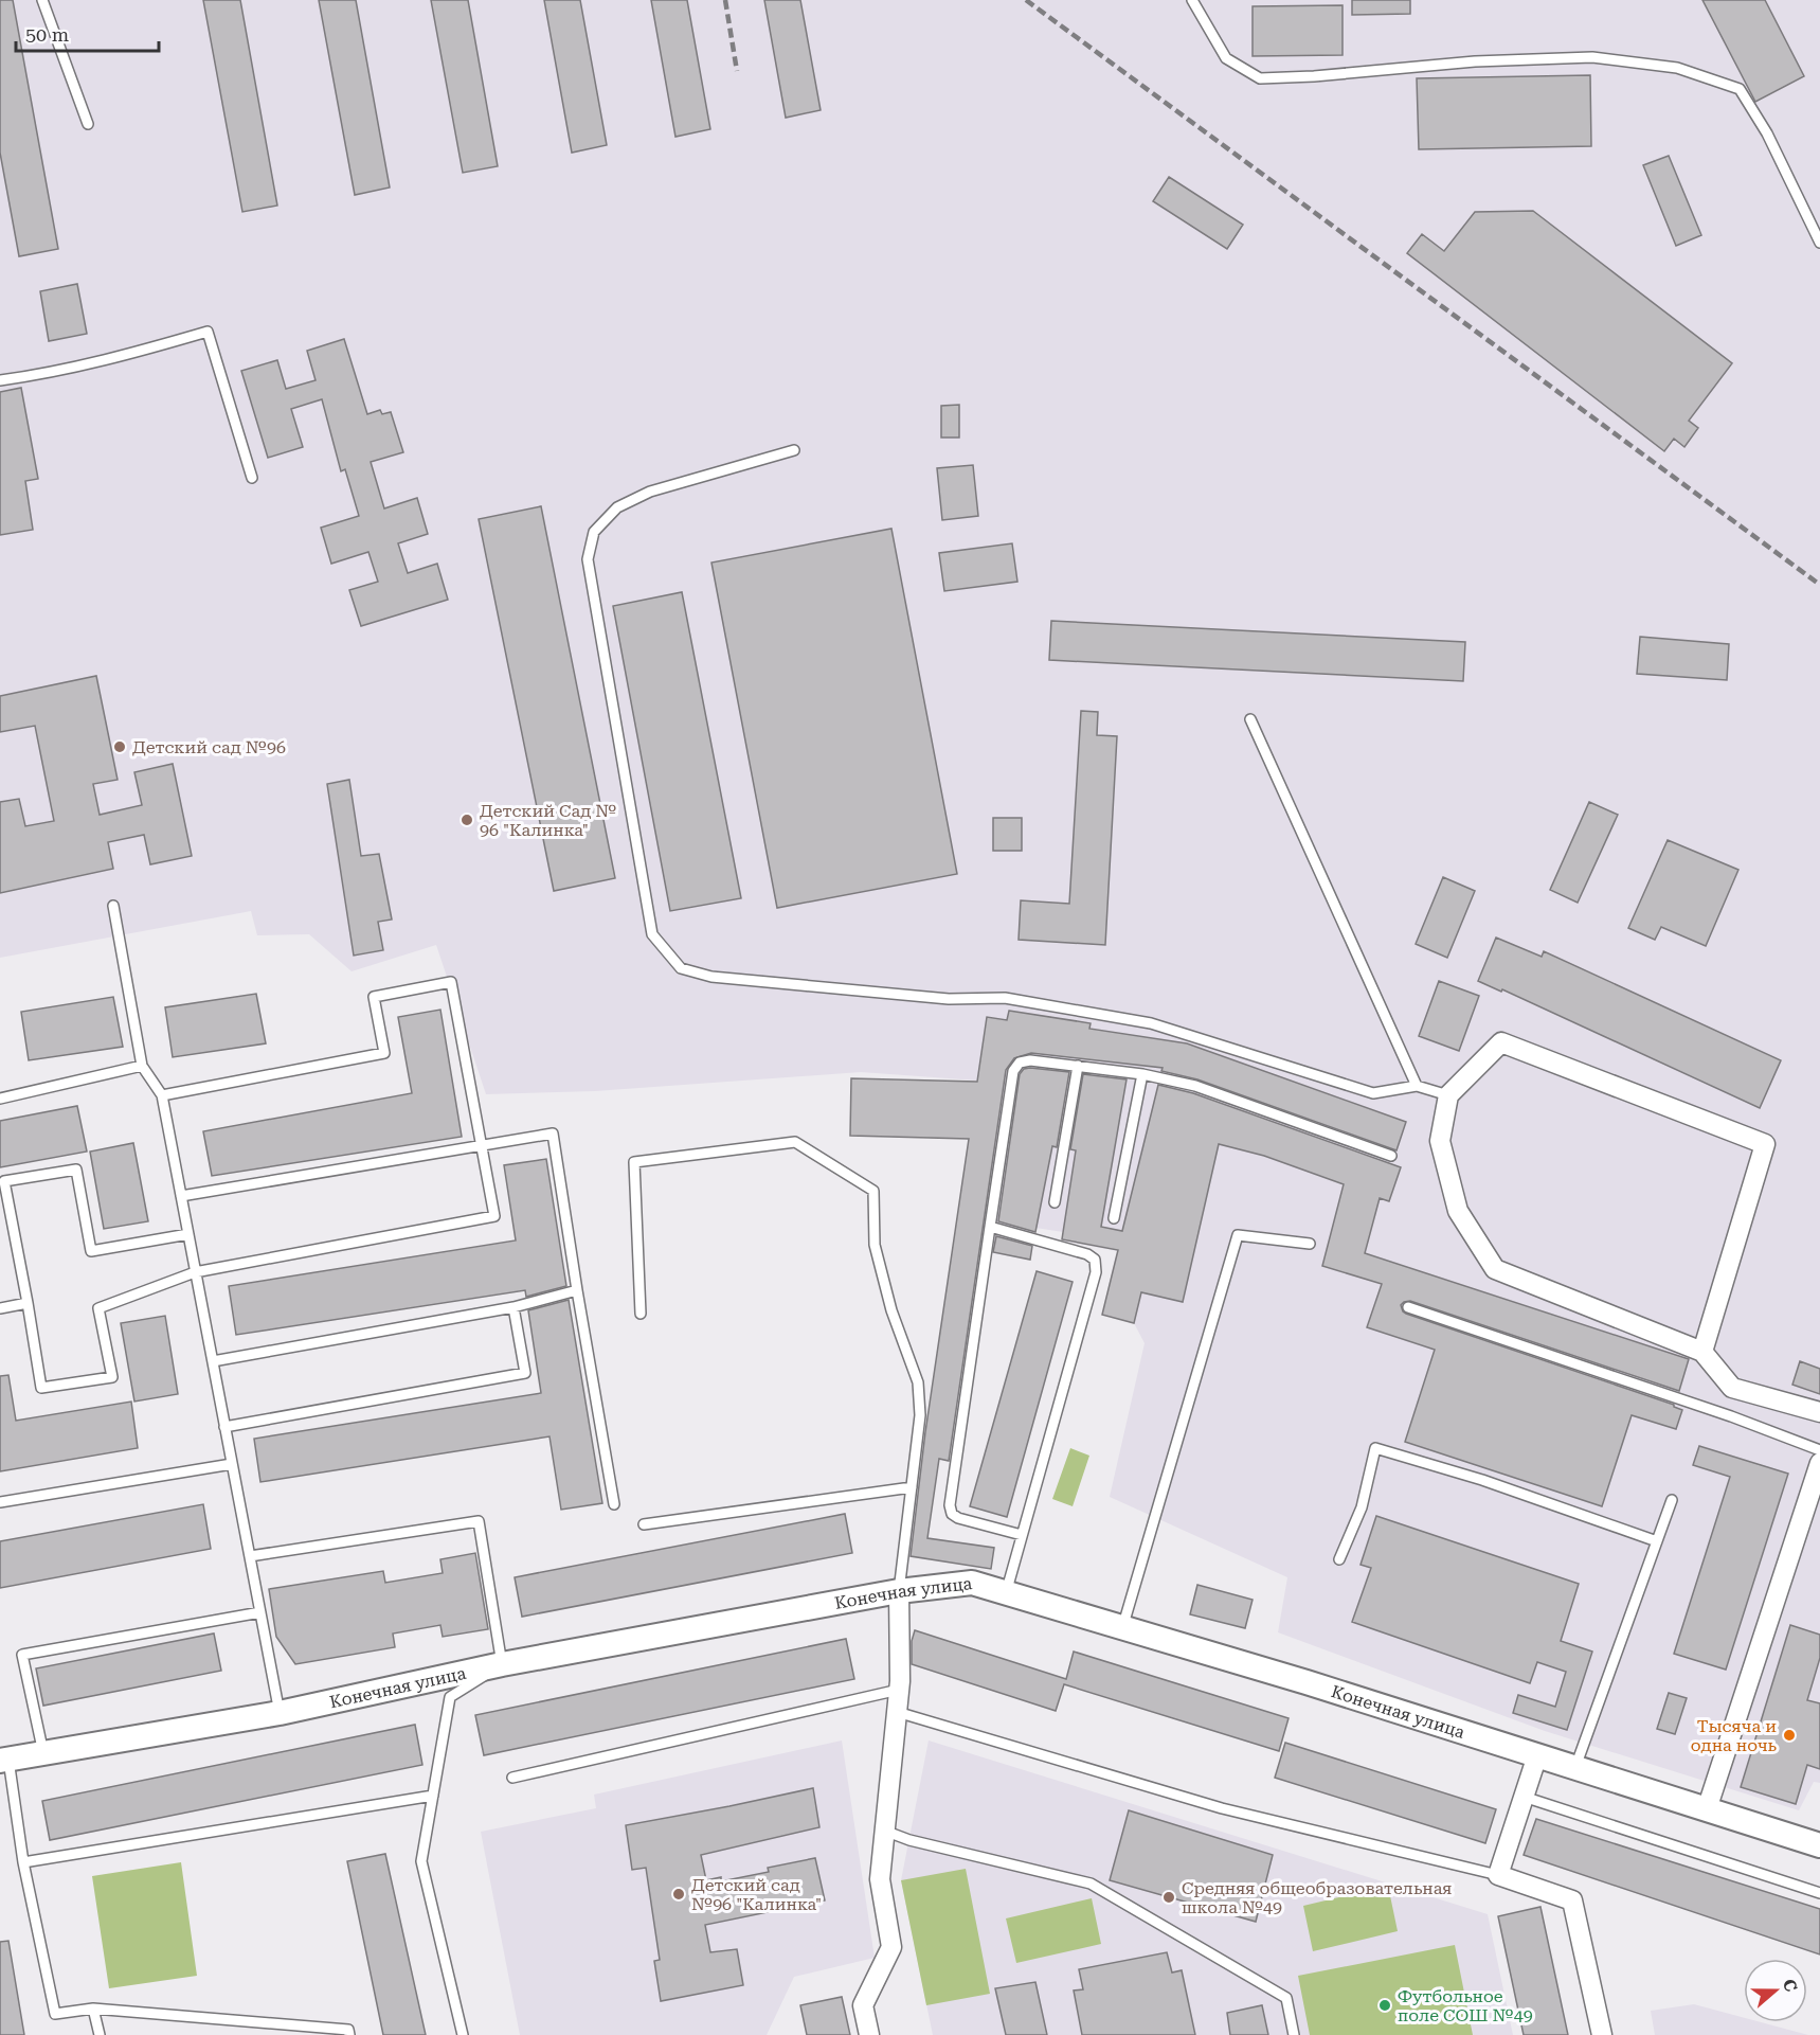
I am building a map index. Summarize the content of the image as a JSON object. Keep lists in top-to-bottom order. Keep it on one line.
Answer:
{"streets":{"street":["Конечная улица"]},"places":["Детский сад №96","Детский Сад № 96 \"Калинка\"","Тысяча и одна ночь","Детский сад №96 \"Калинка\"","Средняя общеобразовательная школа №49","Футбольное поле СОШ №49"],"scale_bar":"50 m","north":"right"}
